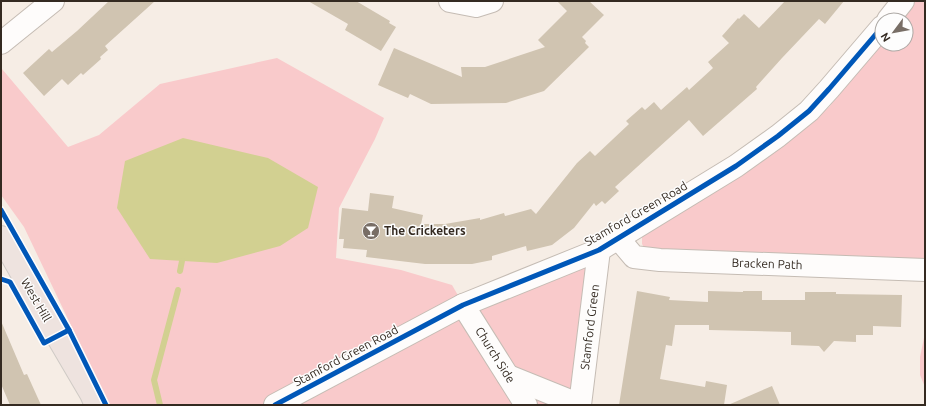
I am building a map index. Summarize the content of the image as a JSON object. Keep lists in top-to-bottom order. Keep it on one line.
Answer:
{"streets":{"main road":["West Hill"],"street":["Stamford Green Road","Bracken Path","Stamford Green","Church Side"]},"crossings":[["Stamford Green Road","Bracken Path"],["Stamford Green Road","Stamford Green"],["Stamford Green Road","Church Side"],["Stamford Green","Church Side"]],"places":{"bar":["The Cricketers"]},"north":"bottom left"}
